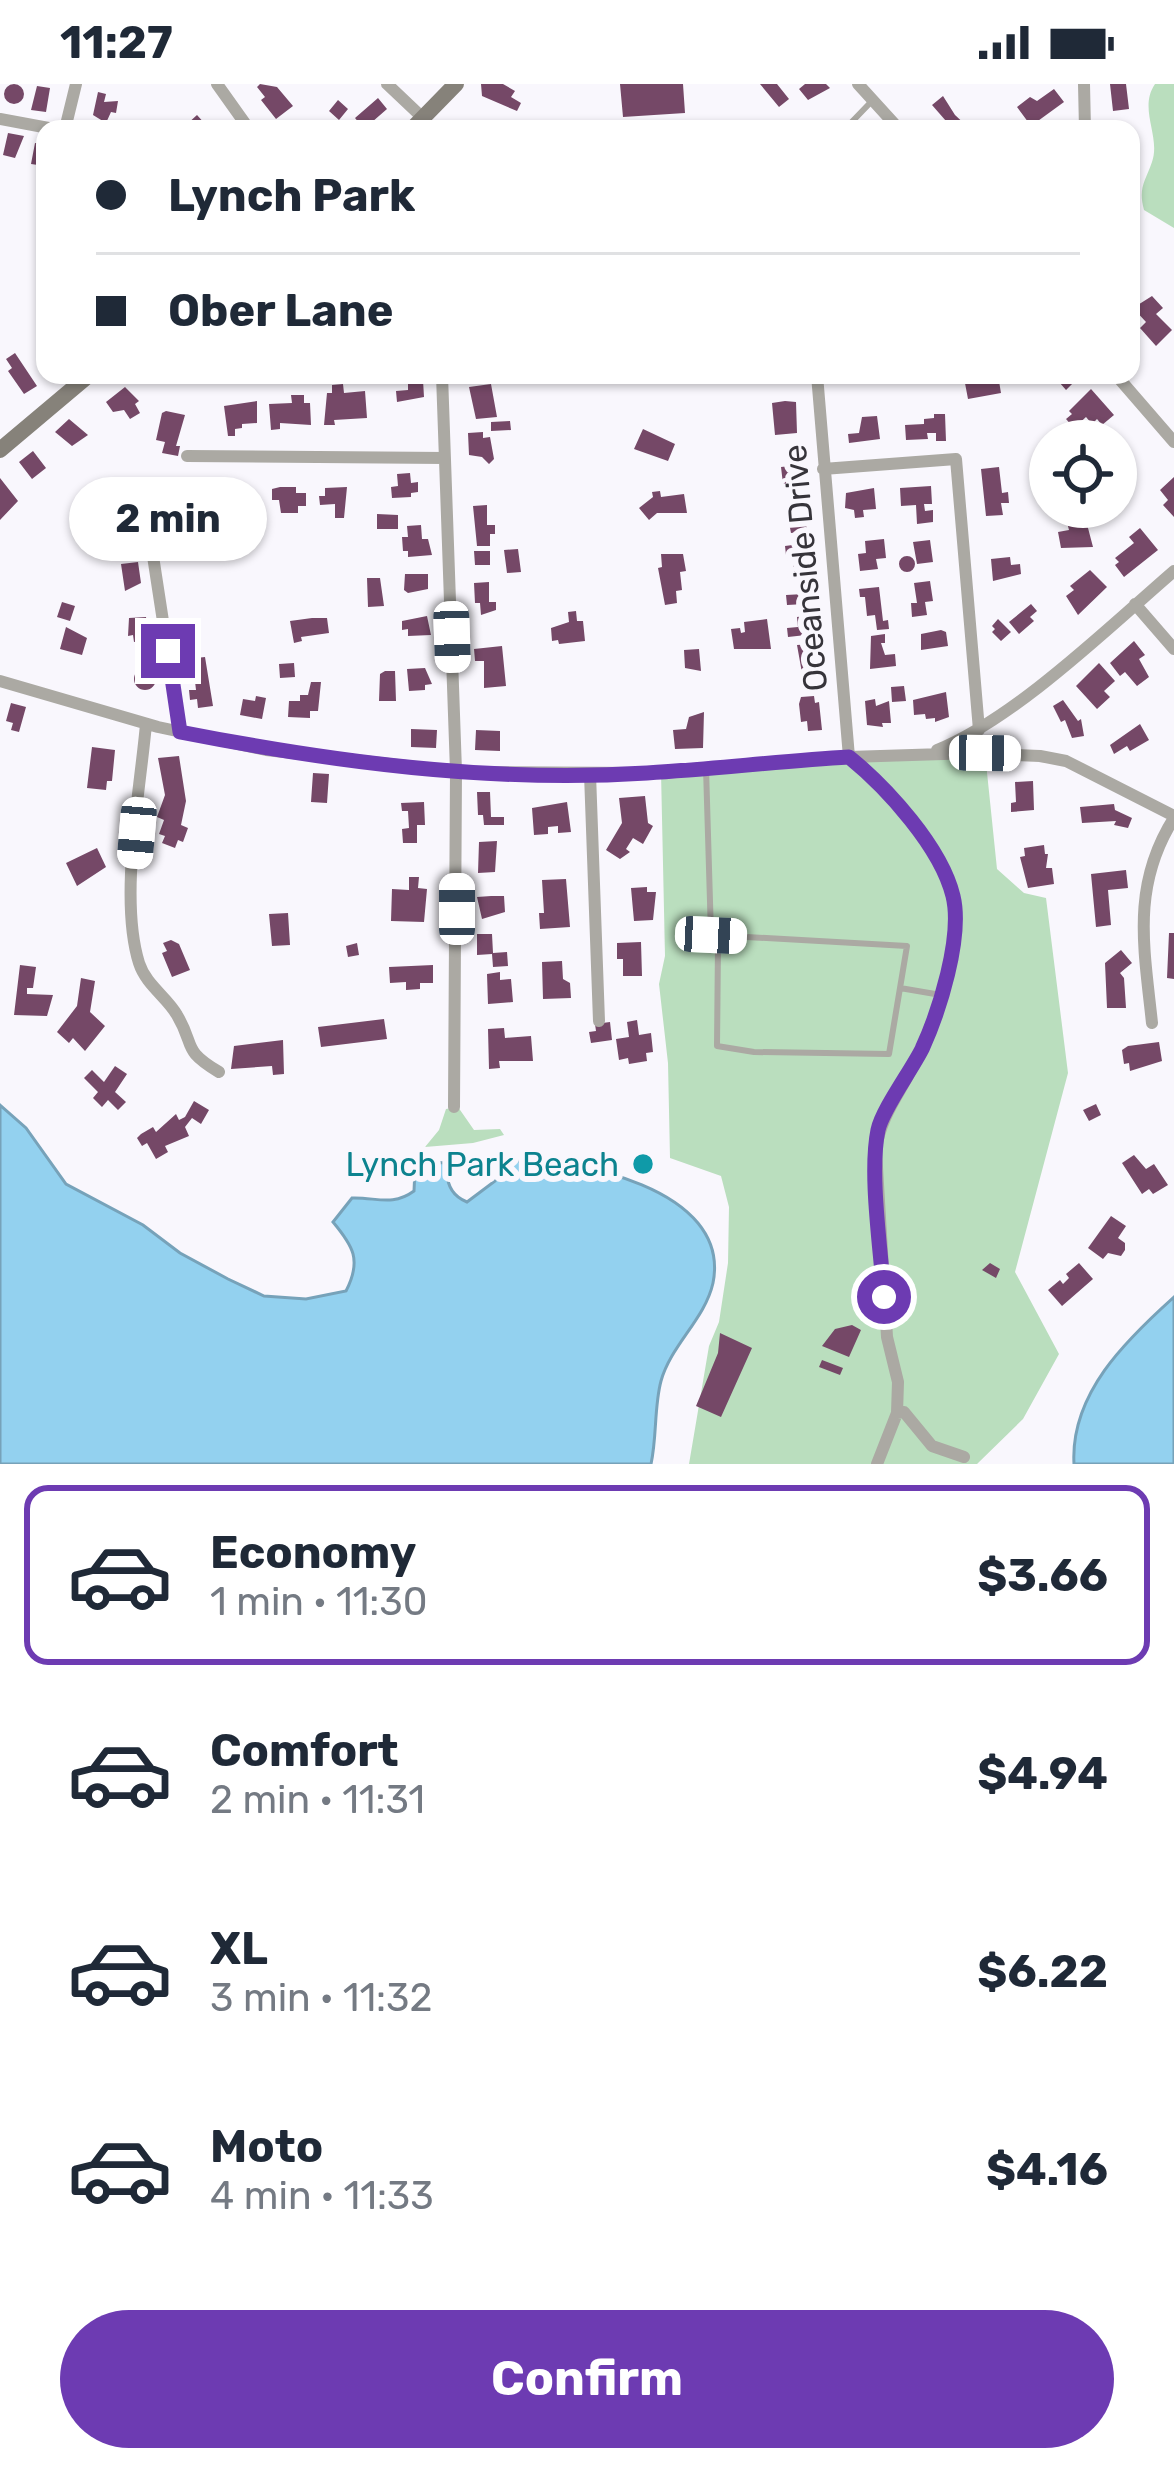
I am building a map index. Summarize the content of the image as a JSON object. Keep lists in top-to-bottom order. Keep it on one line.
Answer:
{"streets":{"street":["Oceanside Drive"]},"places":["Lynch Park Beach"],"page":{"status":"11:27","banner":["Lynch Park","Ober Lane"],"bubble":"2 min","list":[{"name":"Economy","note":"1 min · 11:30","value":"$3.66"},{"name":"Comfort","note":"2 min · 11:31","value":"$4.94"},{"name":"XL","note":"3 min · 11:32","value":"$6.22"},{"name":"Moto","note":"4 min · 11:33","value":"$4.16"}],"buttons":"Confirm"}}
